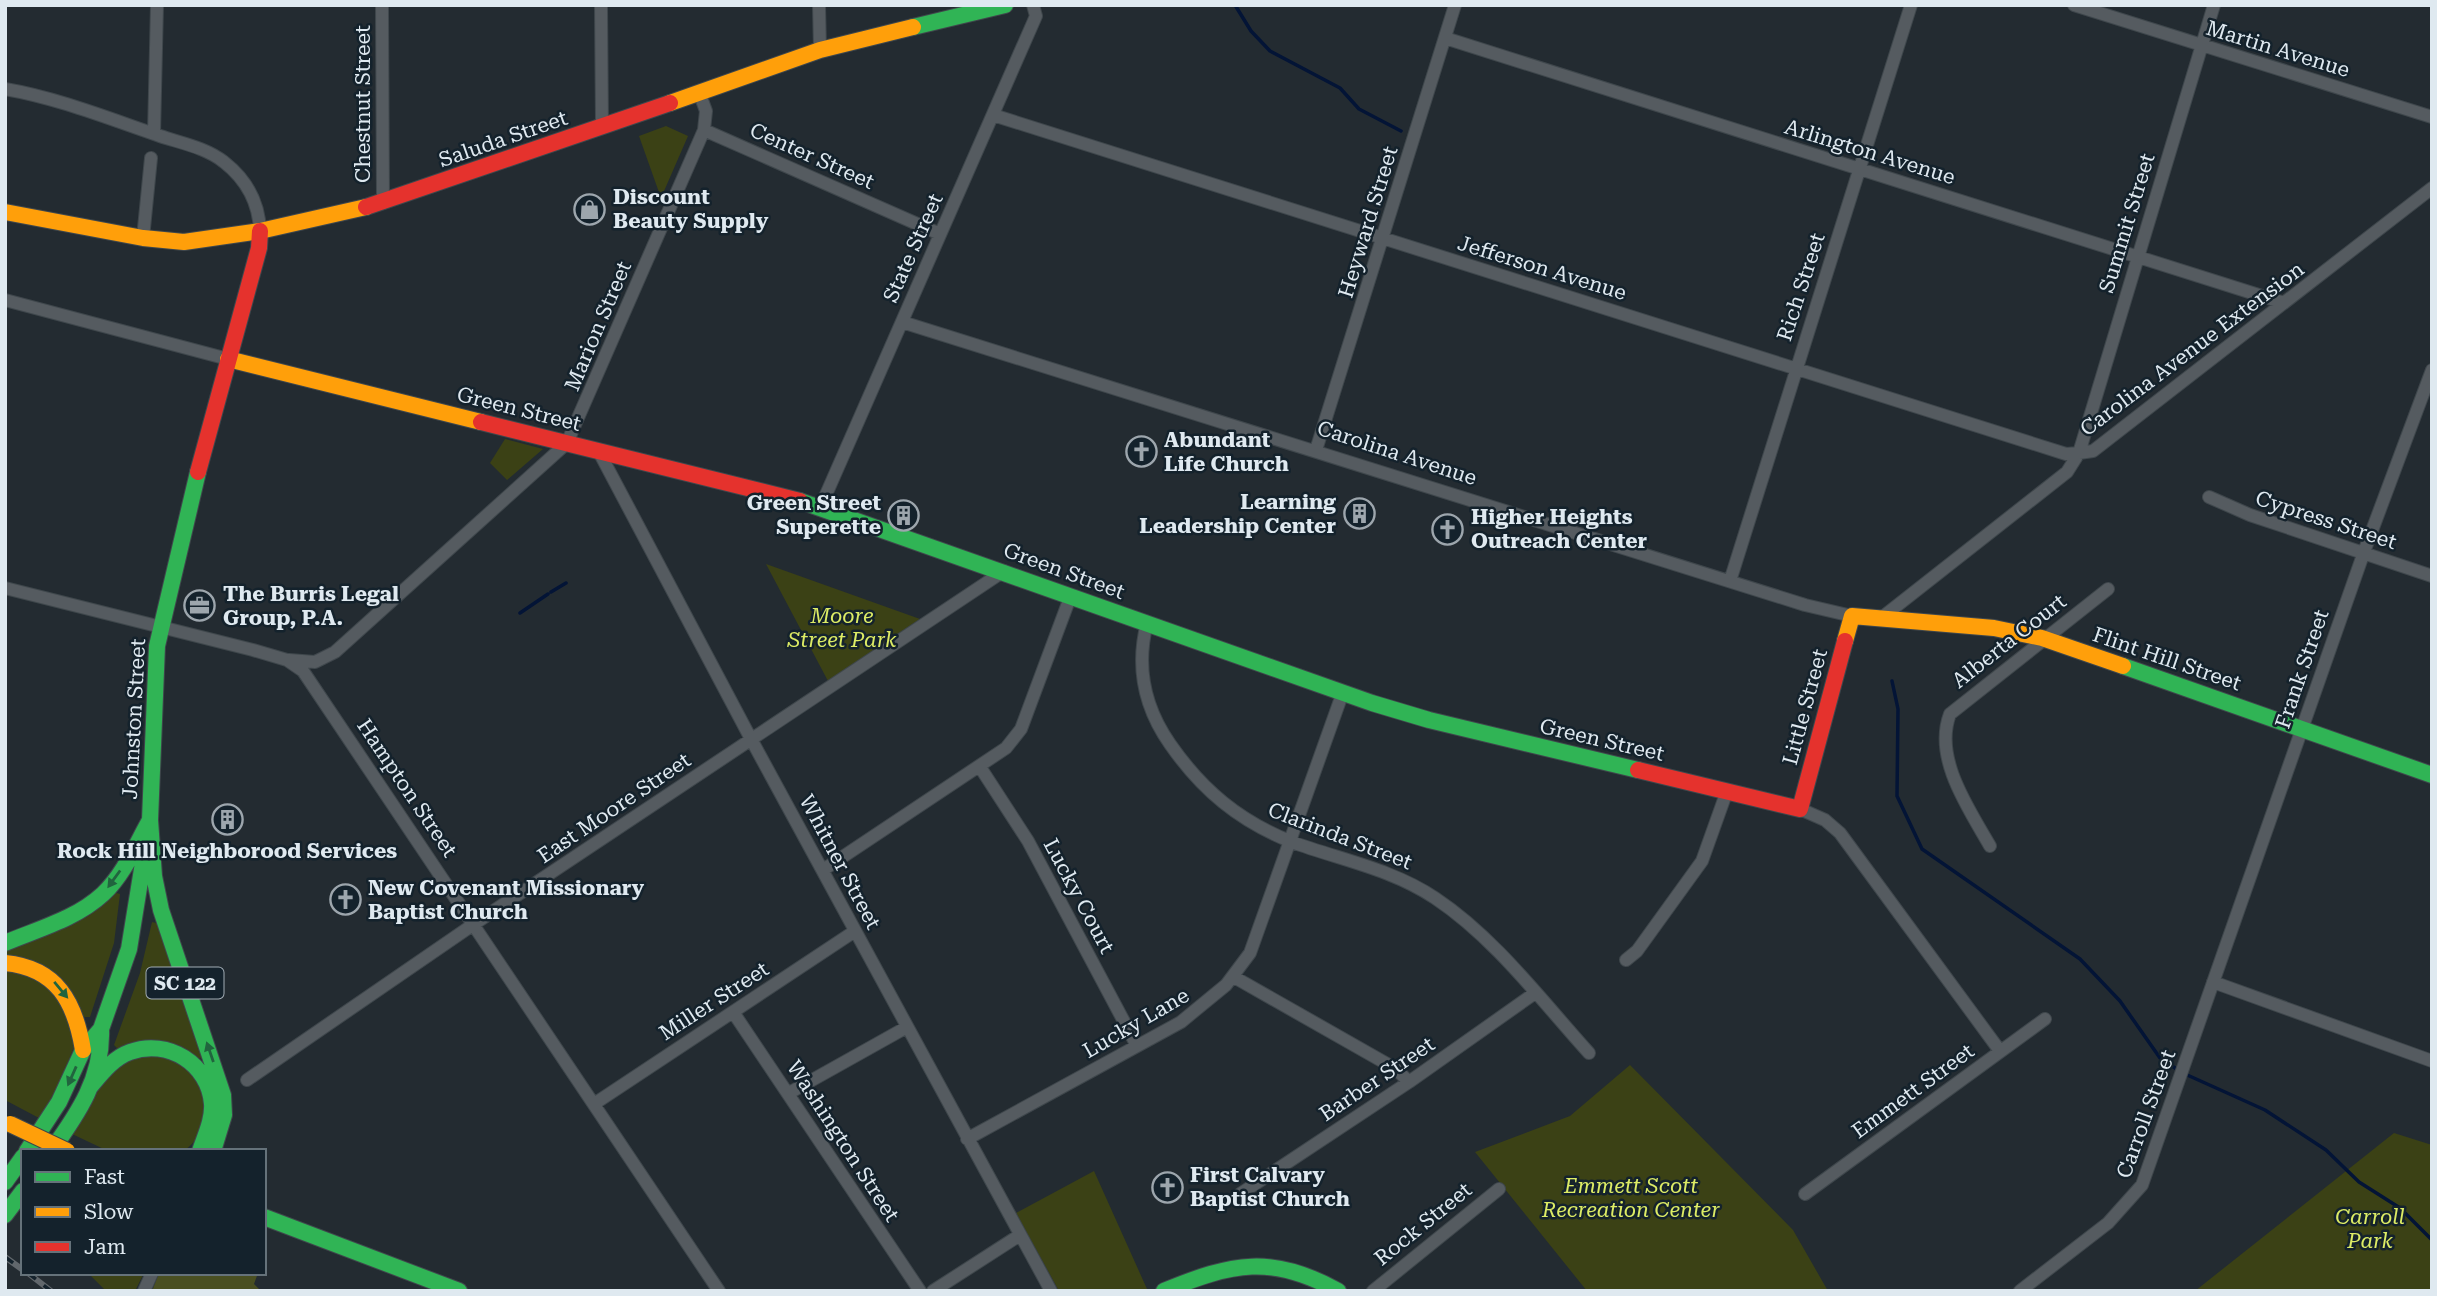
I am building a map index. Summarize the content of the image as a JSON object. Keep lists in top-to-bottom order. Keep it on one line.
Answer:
{"streets":{"street":["Martin Avenue","Chestnut Street","Saluda Street","Arlington Avenue","Center Street","Heyward Street","Summit Street","State Street","Jefferson Avenue","Rich Street","Marion Street","Carolina Avenue Extension","Green Street","Carolina Avenue","Cypress Street","Alberta Court","Flint Hill Street","Frank Street","Little Street","Johnston Street","Hampton Street","East Moore Street","Clarinda Street","Whitner Street","Lucky Court","SC 122","Miller Street","Lucky Lane","Barber Street","Emmett Street","Carroll Street","Washington Street","Rock Street"]},"crossings":[["Martin Avenue","Summit Street"],["Chestnut Street","Saluda Street"],["Saluda Street","Johnston Street"],["Arlington Avenue","Heyward Street"],["Arlington Avenue","Summit Street"],["Arlington Avenue","Rich Street"],["Arlington Avenue","Carolina Avenue Extension"],["Center Street","State Street"],["Center Street","Marion Street"],["Heyward Street","Jefferson Avenue"],["Heyward Street","Carolina Avenue"],["Summit Street","Jefferson Avenue"],["Summit Street","Carolina Avenue Extension"],["State Street","Jefferson Avenue"],["State Street","Green Street"],["State Street","Carolina Avenue"],["Jefferson Avenue","Rich Street"],["Jefferson Avenue","Carolina Avenue Extension"],["Rich Street","Carolina Avenue"],["Marion Street","Green Street"],["Marion Street","Hampton Street"],["Carolina Avenue Extension","Carolina Avenue"],["Carolina Avenue Extension","Flint Hill Street"],["Green Street","Little Street"],["Green Street","Johnston Street"],["Green Street","East Moore Street"],["Green Street","Clarinda Street"],["Green Street","Whitner Street"],["Green Street","Lucky Lane"],["Green Street","Emmett Street"],["Carolina Avenue","Flint Hill Street"],["Carolina Avenue","Little Street"],["Cypress Street","Frank Street"],["Alberta Court","Flint Hill Street"],["Flint Hill Street","Frank Street"],["Frank Street","Carroll Street"],["Johnston Street","Hampton Street"],["Johnston Street","SC 122"],["Hampton Street","East Moore Street"],["Hampton Street","Miller Street"],["East Moore Street","Whitner Street"],["Clarinda Street","Lucky Lane"],["Clarinda Street","Barber Street"],["Whitner Street","Miller Street"],["Whitner Street","Lucky Lane"],["Lucky Court","Lucky Lane"],["Miller Street","Washington Street"]],"parks":["Moore Street Park","Emmett Scott Recreation Center","Carroll Park"],"places":{"shop":["Discount Beauty Supply"],"church":["Abundant Life Church","Higher Heights Outreach Center","New Covenant Missionary Baptist Church","First Calvary Baptist Church"],"building":["Learning Leadership Center","Green Street Superette","Rock Hill Neighborood Services"],"office":["The Burris Legal Group, P.A."]},"legend":["Fast","Slow","Jam"]}
